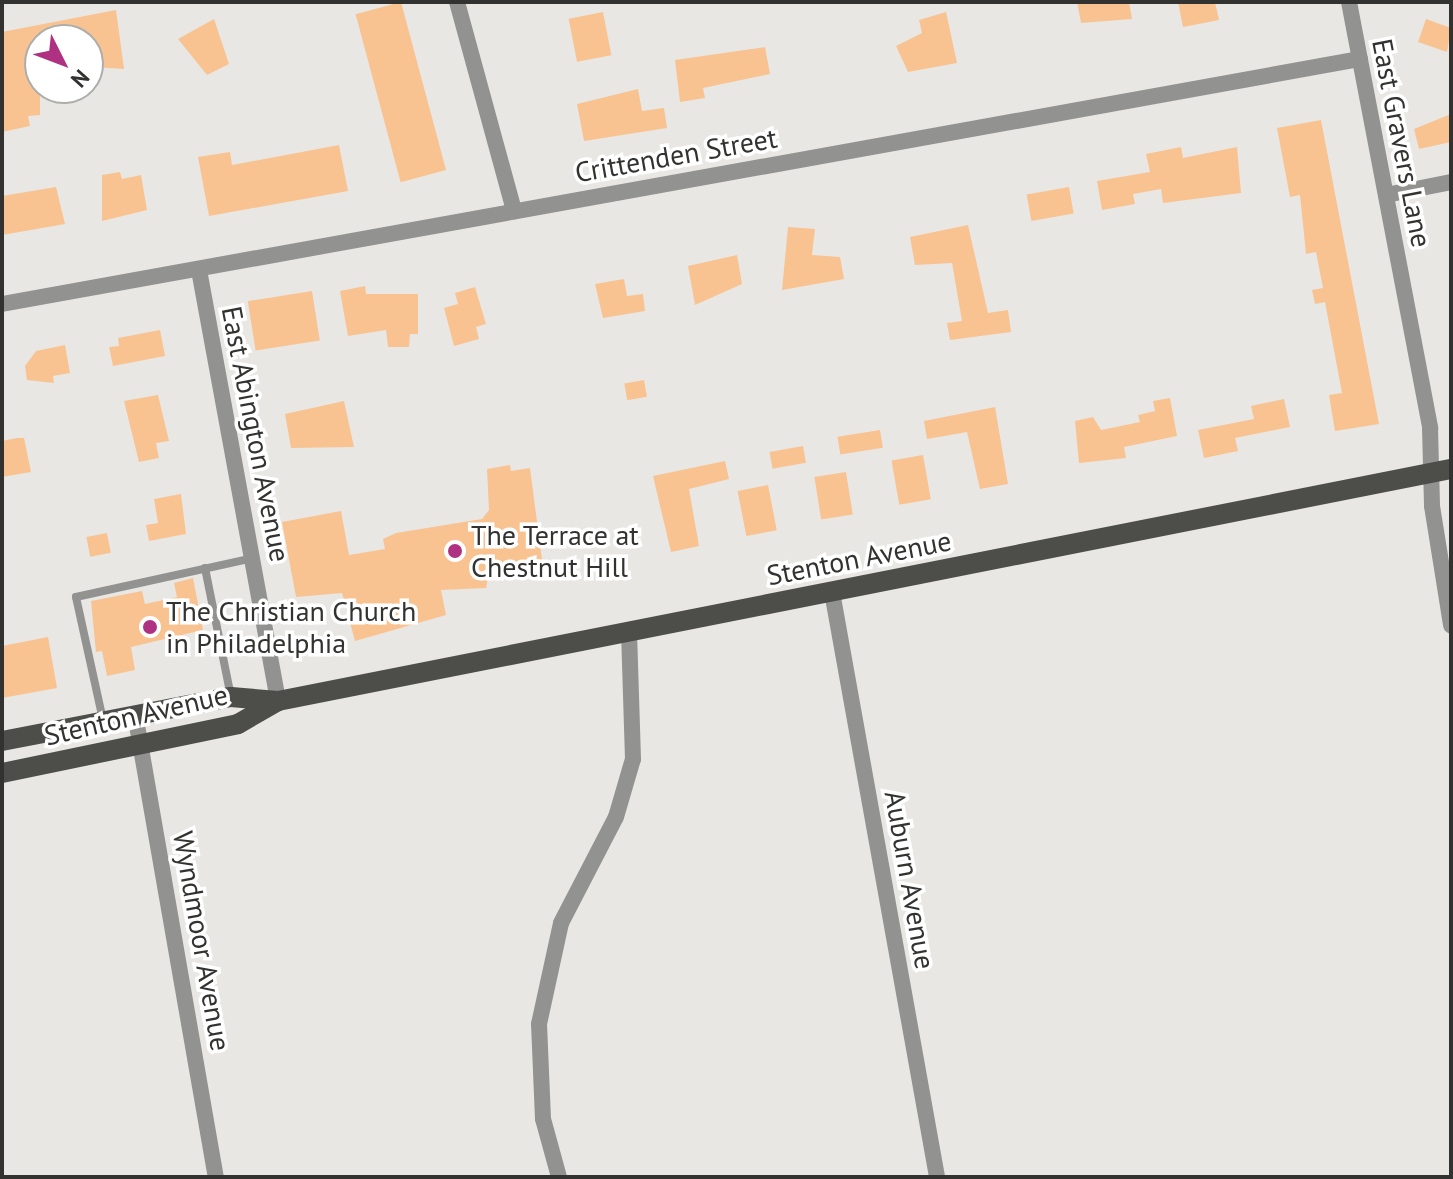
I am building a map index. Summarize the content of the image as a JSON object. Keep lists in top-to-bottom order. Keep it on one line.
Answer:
{"streets":{"main road":["Stenton Avenue"],"street":["East Gravers Lane","Crittenden Street","East Abington Avenue","Auburn Avenue","Wyndmoor Avenue"]},"crossings":[["East Gravers Lane","Crittenden Street"],["East Gravers Lane","Stenton Avenue"],["Crittenden Street","East Abington Avenue"],["East Abington Avenue","Stenton Avenue"],["Stenton Avenue","Auburn Avenue"],["Stenton Avenue","Wyndmoor Avenue"]],"places":["The Terrace at Chestnut Hill","The Christian Church in Philadelphia"],"north":"bottom right"}
